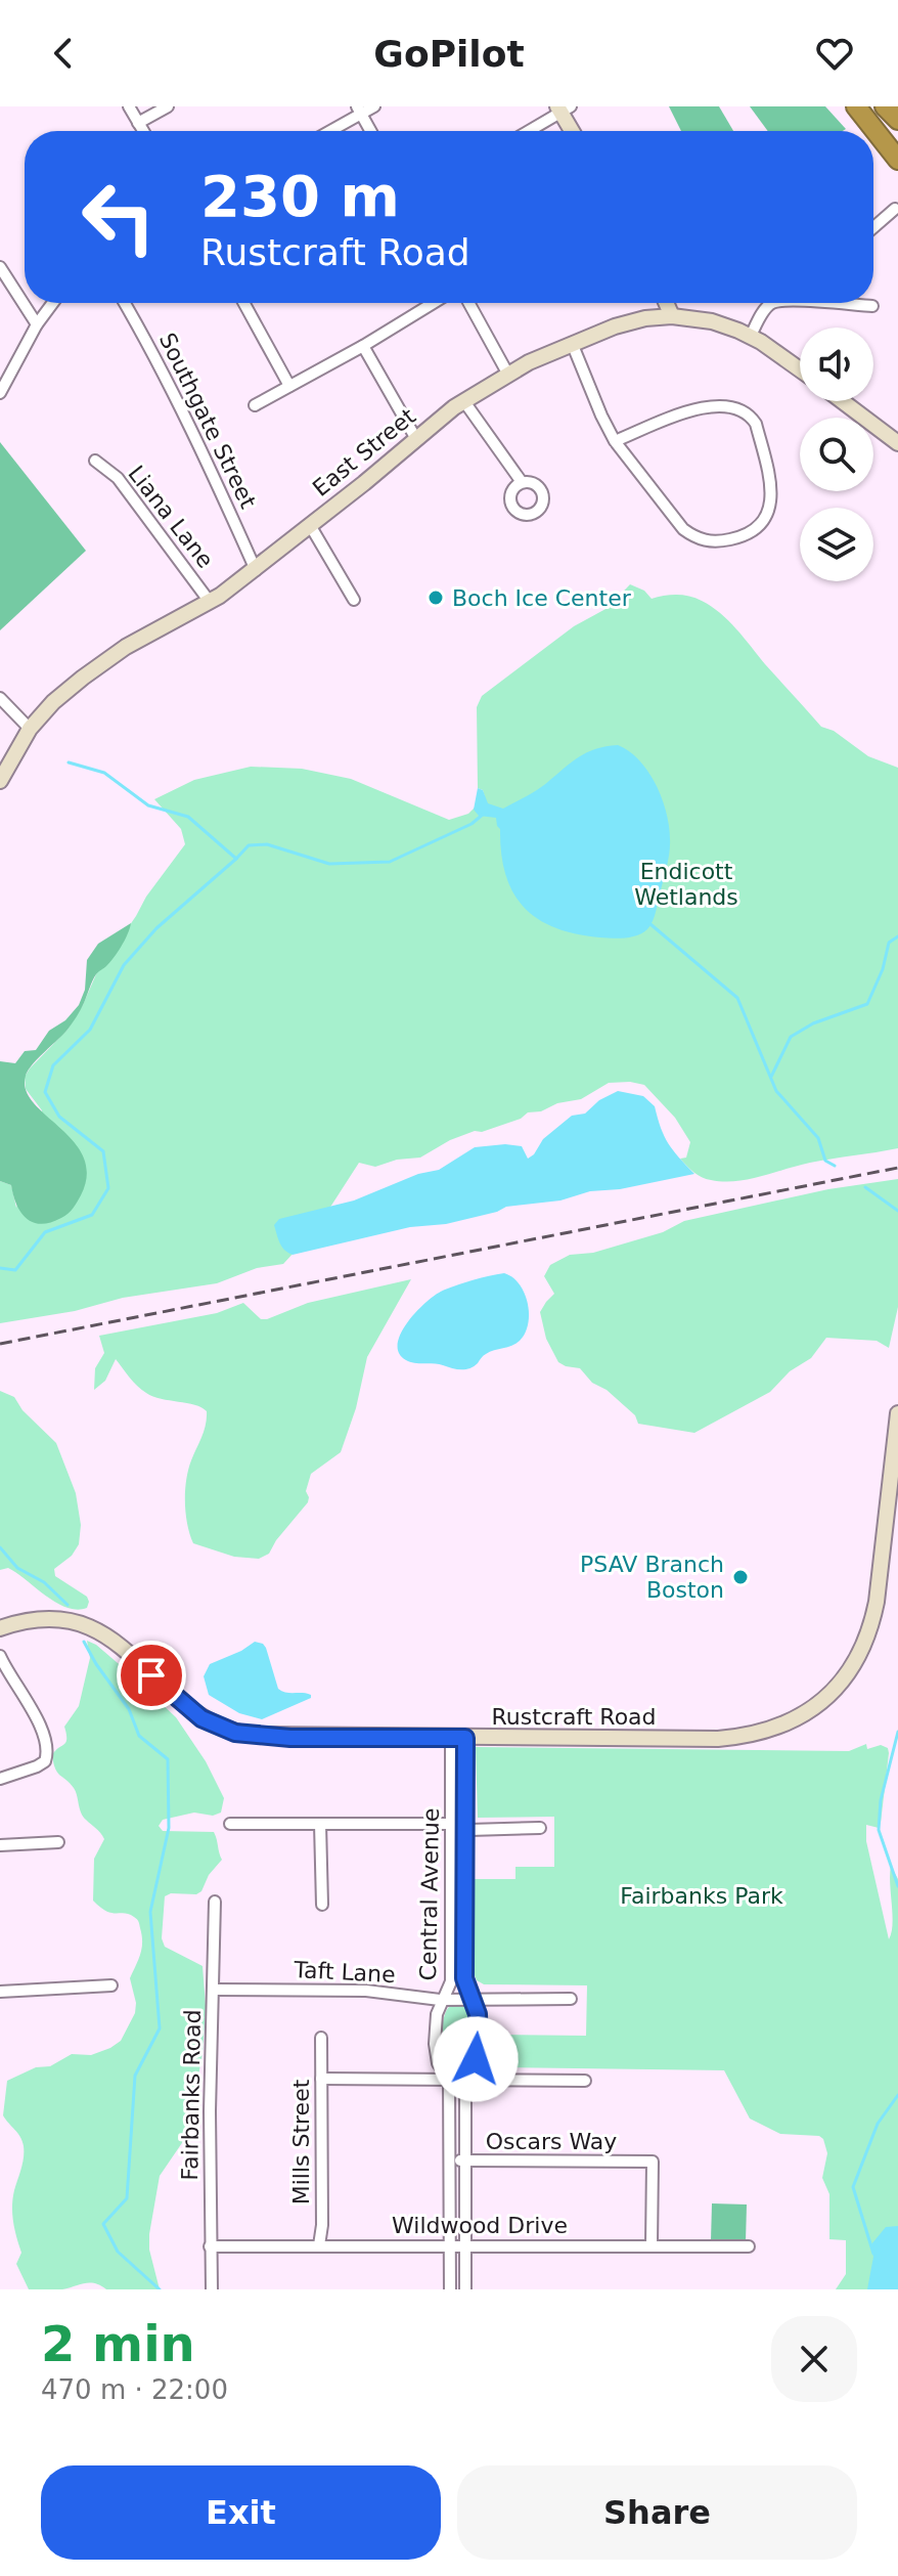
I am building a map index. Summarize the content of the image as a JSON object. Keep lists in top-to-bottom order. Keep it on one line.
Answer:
{"streets":{"main road":["East Street","Rustcraft Road"],"street":["Southgate Street","Liana Lane","Central Avenue","Taft Lane","Fairbanks Road","Oscars Way","Mills Street","Wildwood Drive"]},"crossings":[["Southgate Street","East Street"],["East Street","Liana Lane"],["Rustcraft Road","Central Avenue"],["Central Avenue","Taft Lane"],["Central Avenue","Oscars Way"],["Central Avenue","Wildwood Drive"],["Taft Lane","Fairbanks Road"],["Fairbanks Road","Wildwood Drive"],["Oscars Way","Wildwood Drive"],["Mills Street","Wildwood Drive"]],"parks":["Endicott Wetlands","Fairbanks Park"],"places":["Boch Ice Center","PSAV Branch Boston"],"page":{"header":"GoPilot","turn":["230 m","Rustcraft Road"],"heading":["2 min","470 m · 22:00"],"buttons":["Exit","Share"]}}
